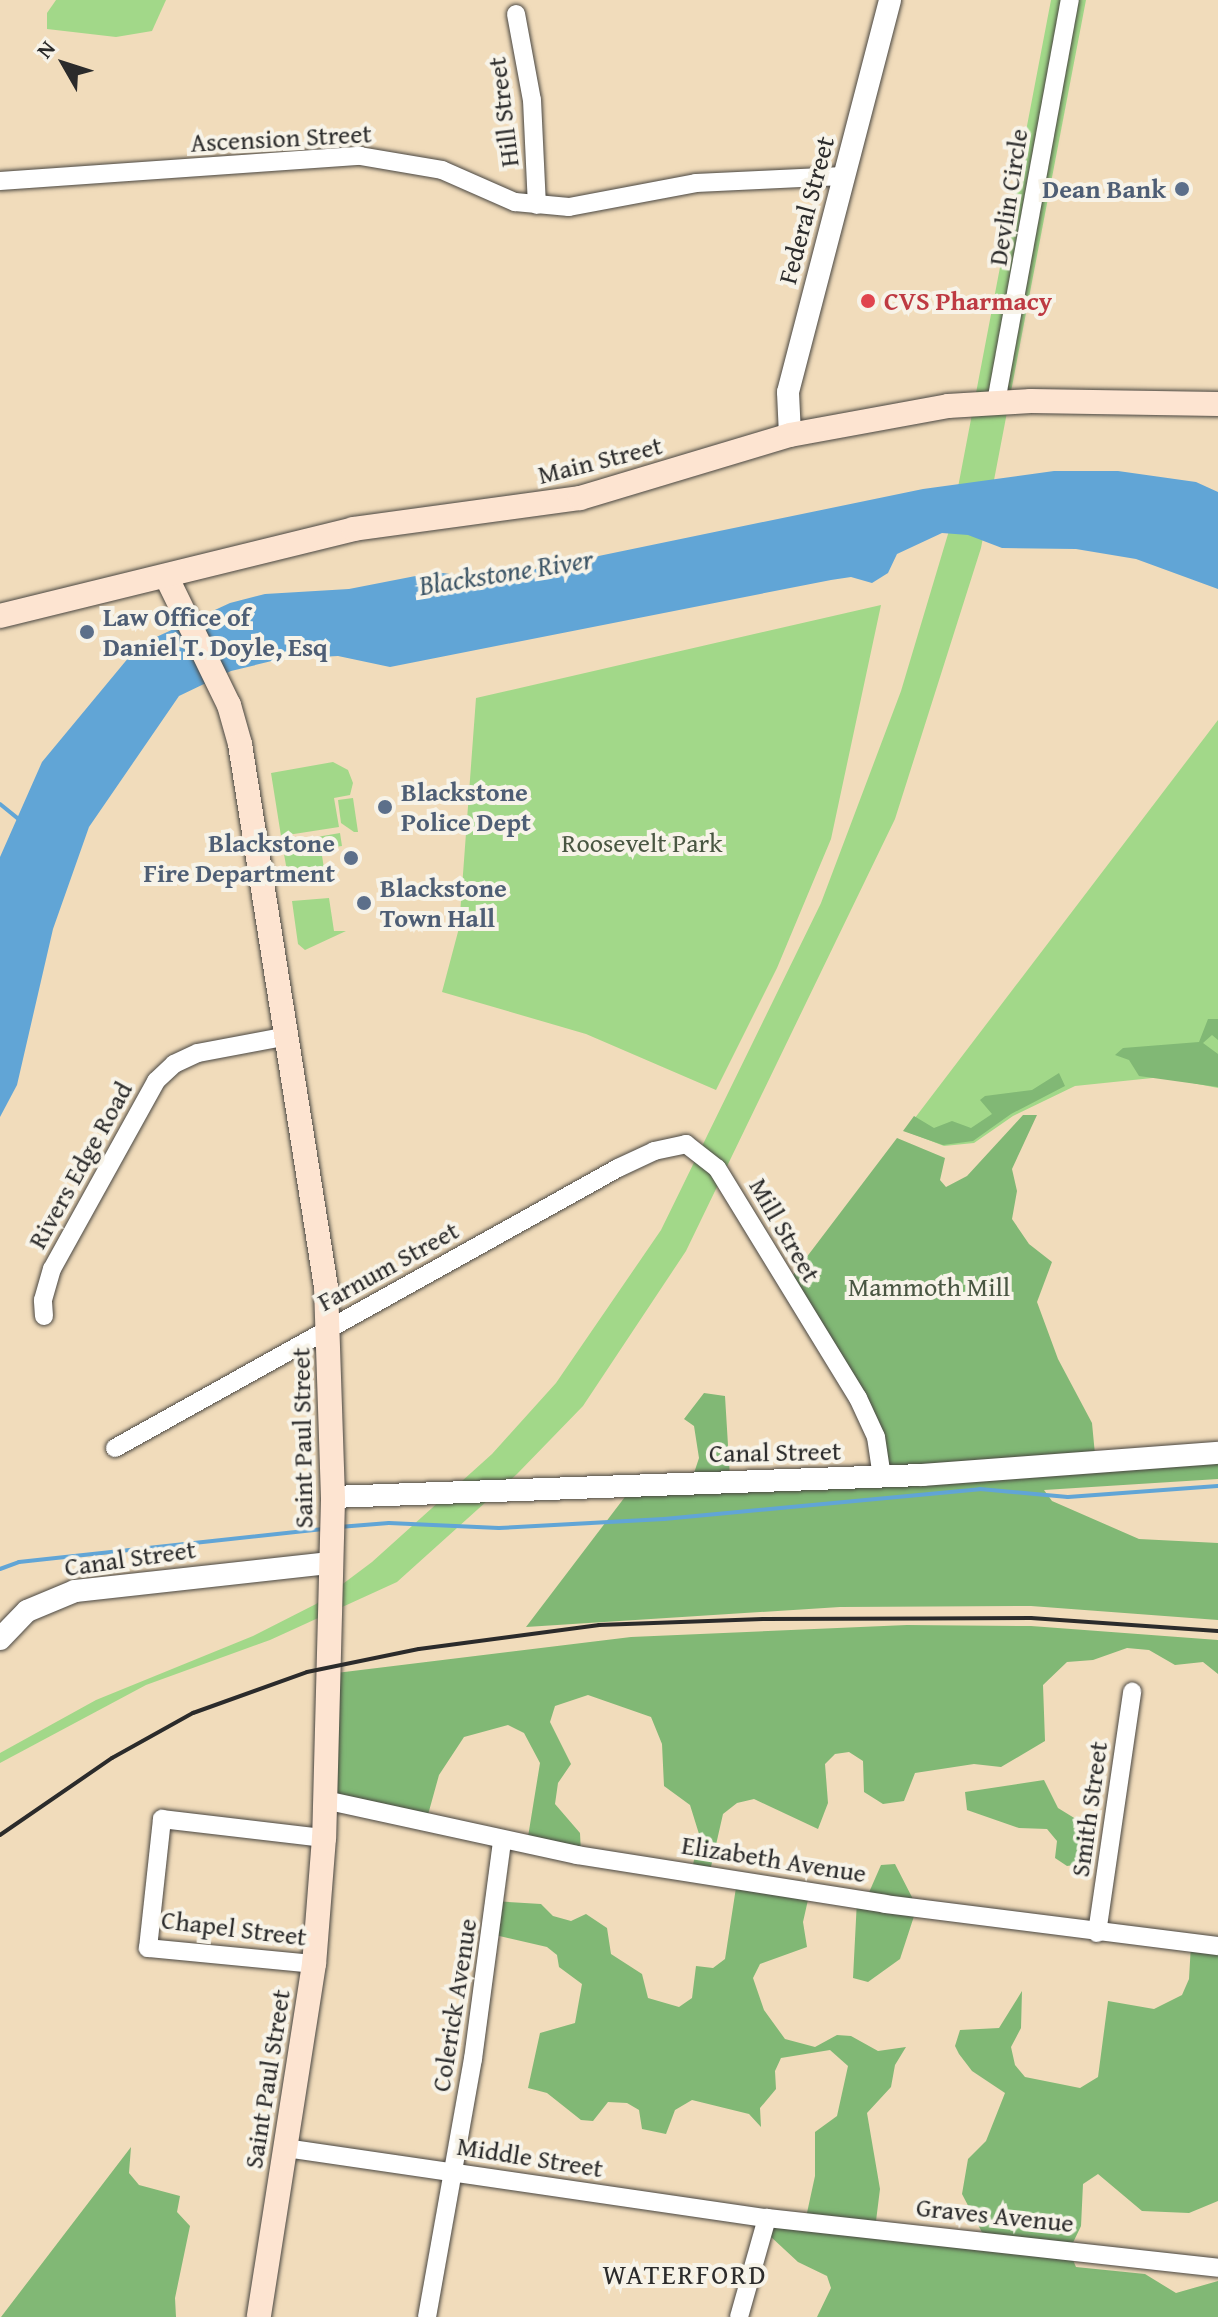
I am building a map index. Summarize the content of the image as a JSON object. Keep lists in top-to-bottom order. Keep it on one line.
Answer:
{"streets":{"main road":["Main Street","Saint Paul Street"],"street":["Hill Street","Ascension Street","Devlin Circle","Federal Street","Rivers Edge Road","Mill Street","Farnum Street","Canal Street","Smith Street","Elizabeth Avenue","Chapel Street","Colerick Avenue","Middle Street","Graves Avenue"]},"crossings":[["Hill Street","Ascension Street"],["Ascension Street","Federal Street"],["Devlin Circle","Main Street"],["Federal Street","Main Street"],["Main Street","Saint Paul Street"],["Rivers Edge Road","Saint Paul Street"],["Mill Street","Farnum Street"],["Mill Street","Canal Street"],["Farnum Street","Saint Paul Street"],["Saint Paul Street","Canal Street"],["Saint Paul Street","Elizabeth Avenue"],["Saint Paul Street","Chapel Street"],["Saint Paul Street","Middle Street"],["Smith Street","Elizabeth Avenue"],["Elizabeth Avenue","Colerick Avenue"],["Colerick Avenue","Middle Street"],["Middle Street","Graves Avenue"]],"districts":["WATERFORD"],"water":["Blackstone River"],"parks":["Roosevelt Park","Mammoth Mill"],"places":["Dean Bank","CVS Pharmacy","Law Office of Daniel T. Doyle, Esq","Blackstone Police Dept","Blackstone Fire Department","Blackstone Town Hall"],"north":"top left"}
